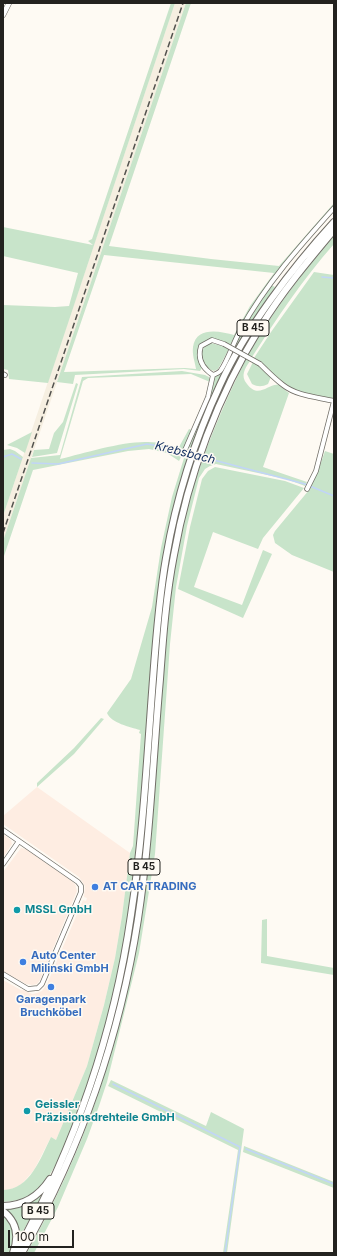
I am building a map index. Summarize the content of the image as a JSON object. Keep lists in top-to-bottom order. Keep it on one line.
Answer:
{"streets":{"highway":["B 45"]},"water":["Krebsbach"],"places":["AT CAR TRADING","MSSL GmbH","Auto Center Milinski GmbH","Garagenpark Bruchköbel","Geissler Präzisionsdrehteile GmbH"],"scale_bar":"100 m"}
